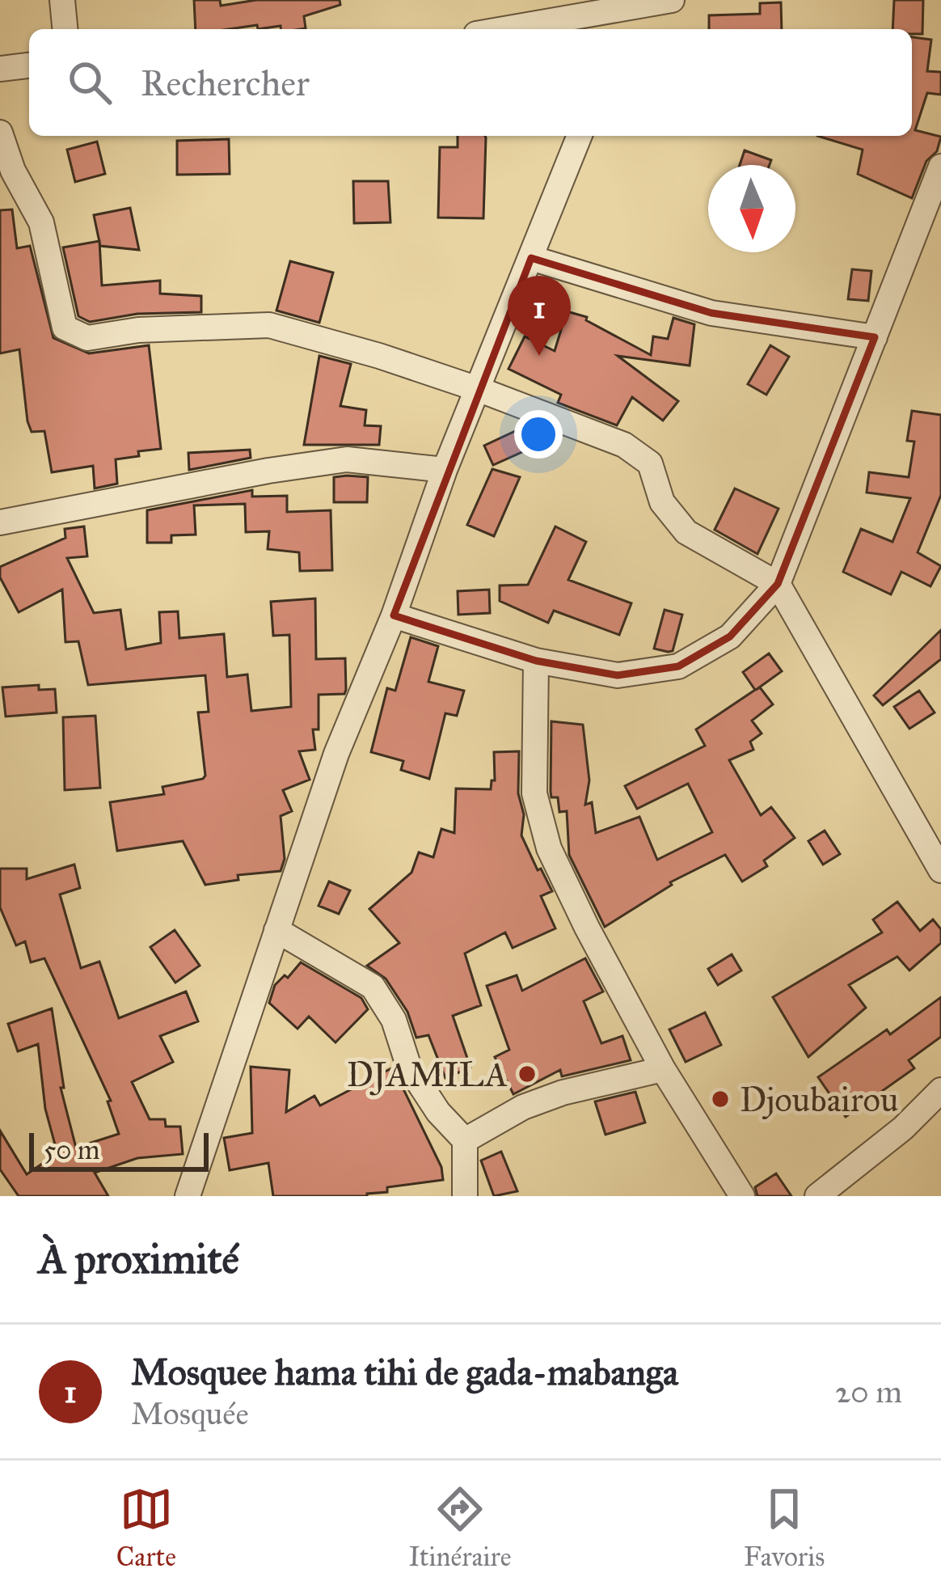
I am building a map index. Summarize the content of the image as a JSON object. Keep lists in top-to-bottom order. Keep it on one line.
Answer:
{"places":["DJAMILA","Djoubairou"],"scale_bar":"50 m","north":"bottom","page":{"search":"Rechercher","pins":"1","scale":"50 m","heading":"À proximité","list":[{"mark":"1","name":"Mosquee hama tihi de gada-mabanga","note":"Mosquée","value":"20 m"}],"nav":["Carte","Itinéraire","Favoris"]}}
